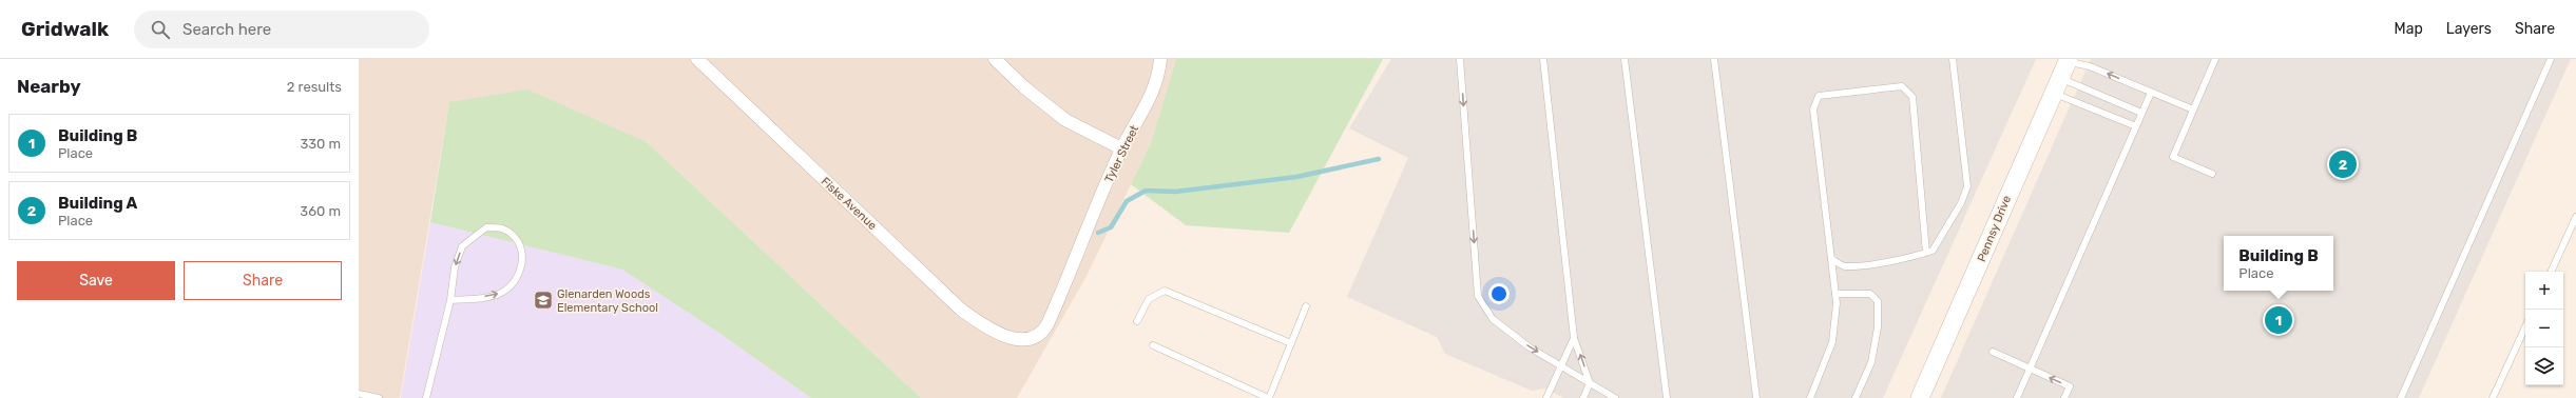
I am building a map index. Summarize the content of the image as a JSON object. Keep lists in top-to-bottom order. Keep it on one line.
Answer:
{"streets":{"main road":["Pennsy Drive"],"street":["Tyler Street","Fiske Avenue"]},"crossings":[["Tyler Street","Fiske Avenue"]],"places":{"school or university":["Glenarden Woods Elementary School"]},"page":{"header":"Gridwalk","search":"Search here","nav":["Map","Layers","Share"],"heading":["Nearby","2 results"],"list":[{"mark":"1","name":"Building B","note":"Place","value":"330 m"},{"mark":"2","name":"Building A","note":"Place","value":"360 m"}],"pins":["2","1"],"popup":["Building B","Place"],"buttons":["Save","Share"],"map_buttons":["+","−"]}}
